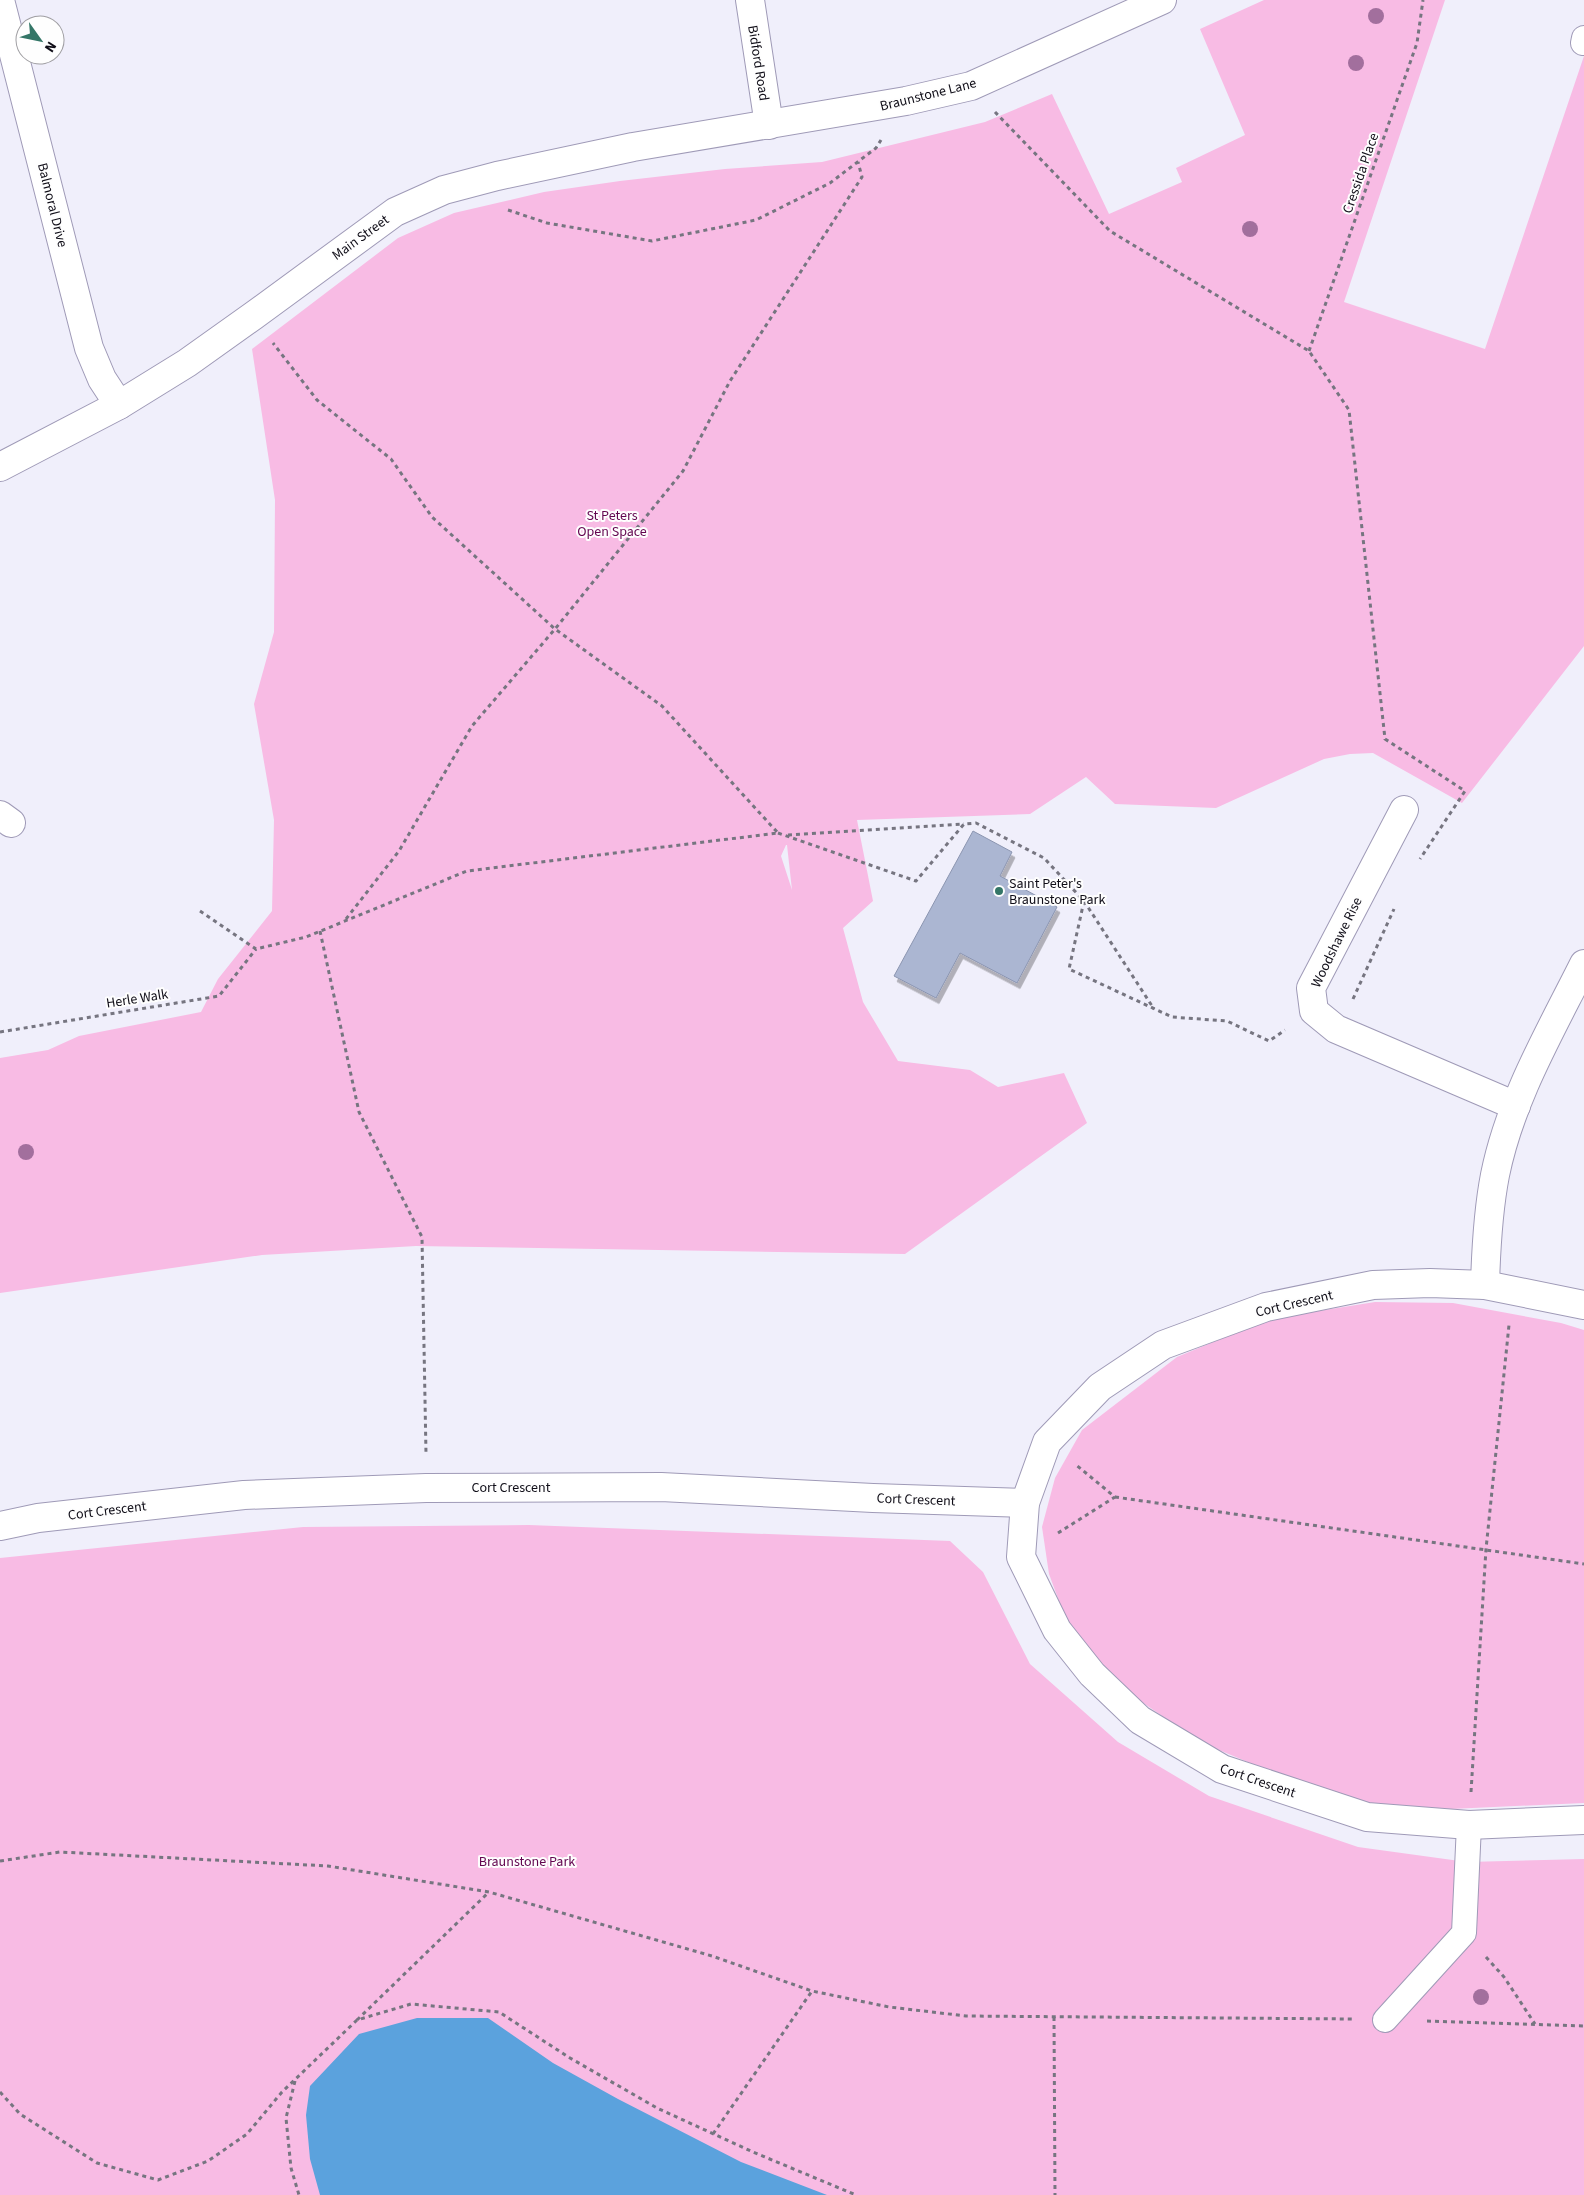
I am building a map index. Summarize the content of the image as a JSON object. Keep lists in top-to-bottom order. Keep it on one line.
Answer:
{"streets":{"street":["Bidford Road","Braunstone Lane","Balmoral Drive","Main Street","Woodshawe Rise","Cort Crescent"],"path":["Cressida Place","Herle Walk"]},"crossings":[["Bidford Road","Braunstone Lane"],["Bidford Road","Main Street"],["Braunstone Lane","Main Street"],["Balmoral Drive","Main Street"]],"parks":["St Peters Open Space","Braunstone Park"],"places":["Saint Peter's Braunstone Park"],"north":"bottom right"}
